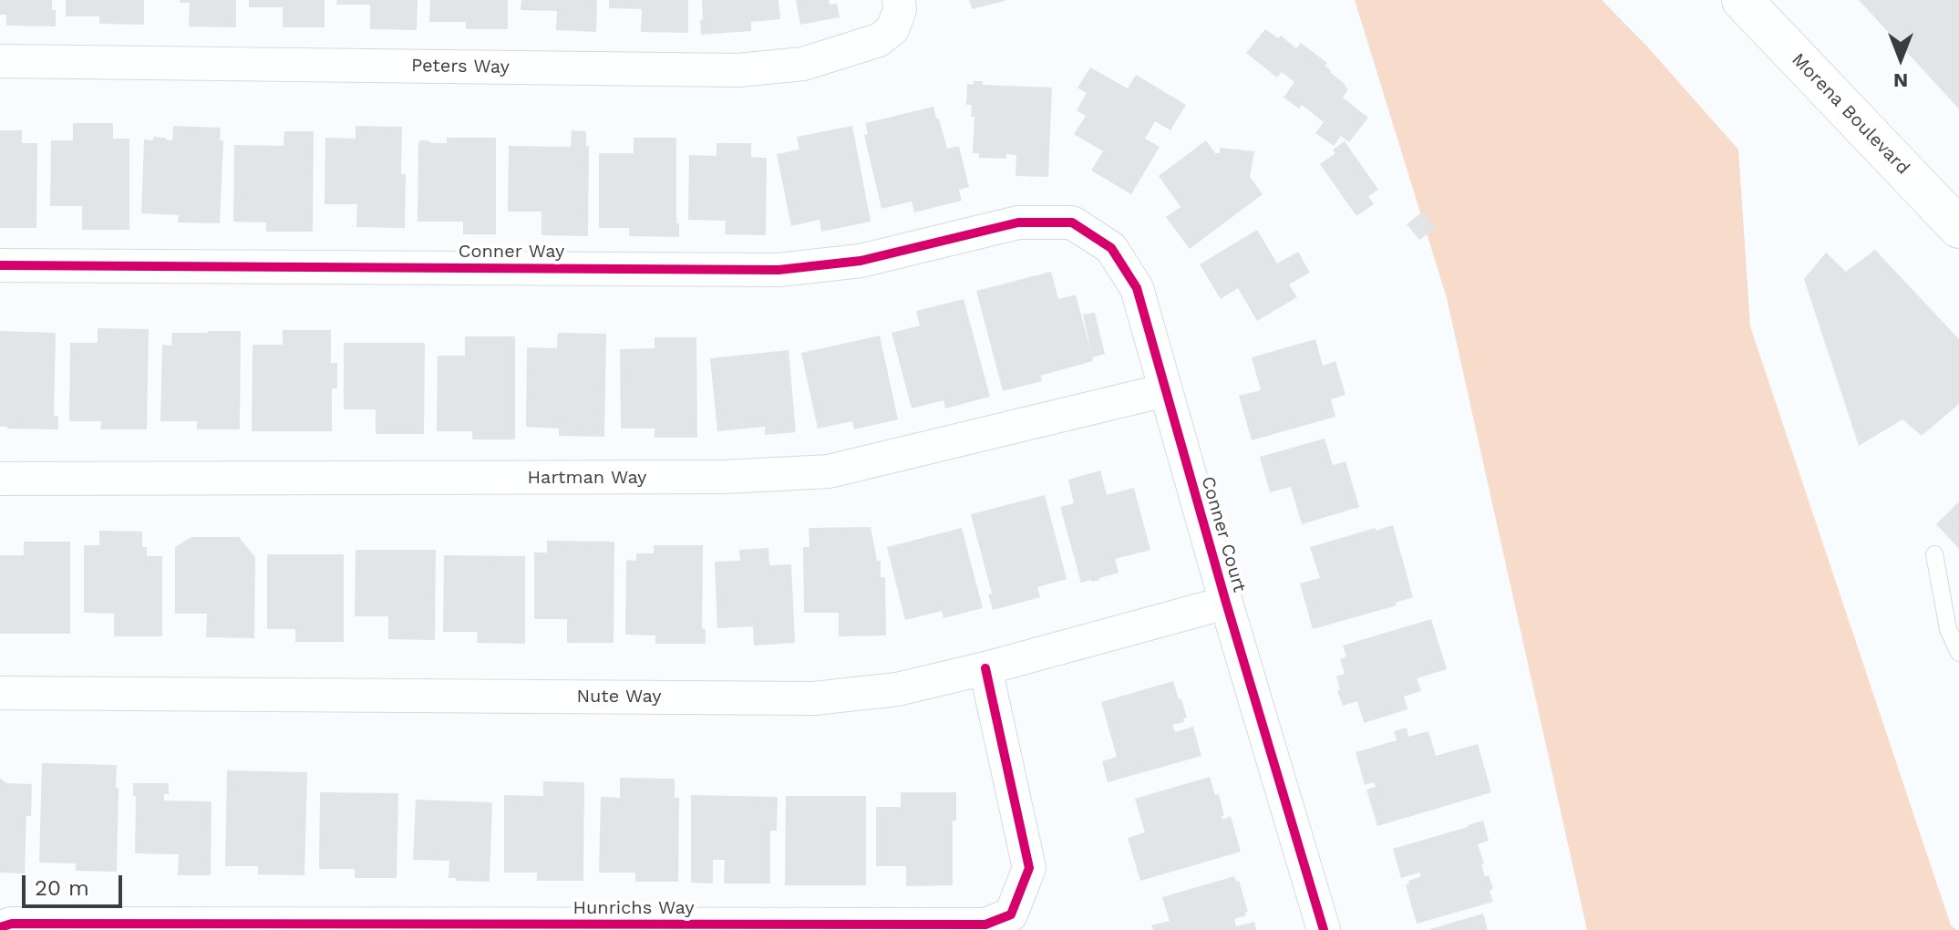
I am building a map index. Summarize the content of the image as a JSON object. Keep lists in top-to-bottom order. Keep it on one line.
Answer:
{"streets":{"main road":["Morena Boulevard"],"street":["Peters Way","Conner Way","Hartman Way","Conner Court","Nute Way","Hunrichs Way"]},"crossings":[["Conner Way","Conner Court"],["Hartman Way","Conner Court"],["Conner Court","Nute Way"],["Nute Way","Hunrichs Way"]],"scale_bar":"20 m","north":"bottom"}
